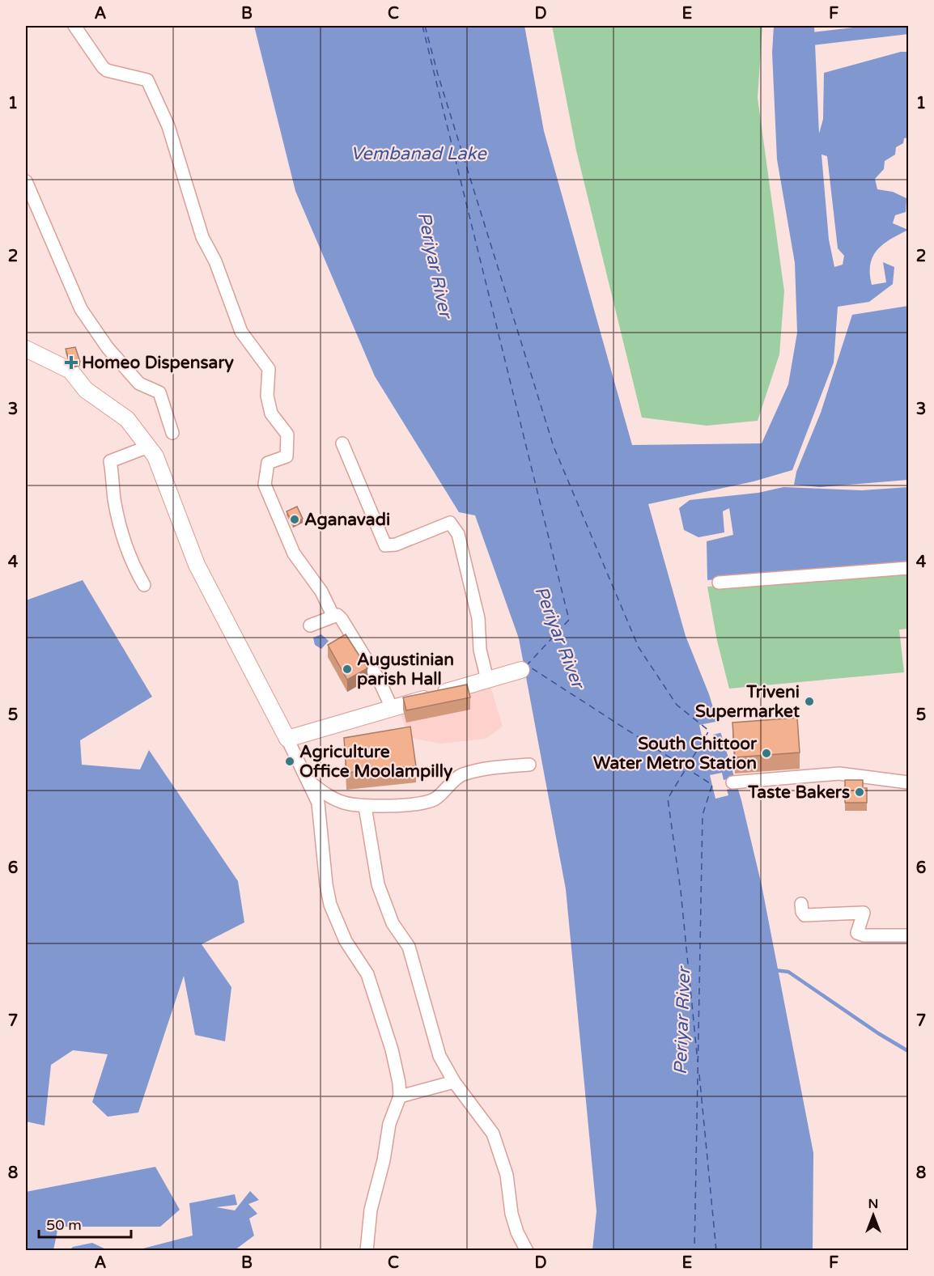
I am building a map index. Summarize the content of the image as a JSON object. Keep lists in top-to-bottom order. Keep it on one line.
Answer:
{"water":["Vembanad Lake","Periyar River"],"places":{"health":["Homeo Dispensary"],"other":["Aganavadi","Augustinian parish Hall","Triveni Supermarket","South Chittoor Water Metro Station","Agriculture Office Moolampilly","Taste Bakers"]},"scale_bar":"50 m","north":"top","grid":{"columns":["A","B","C","D","E","F"],"rows":["1","2","3","4","5","6","7","8"]}}
